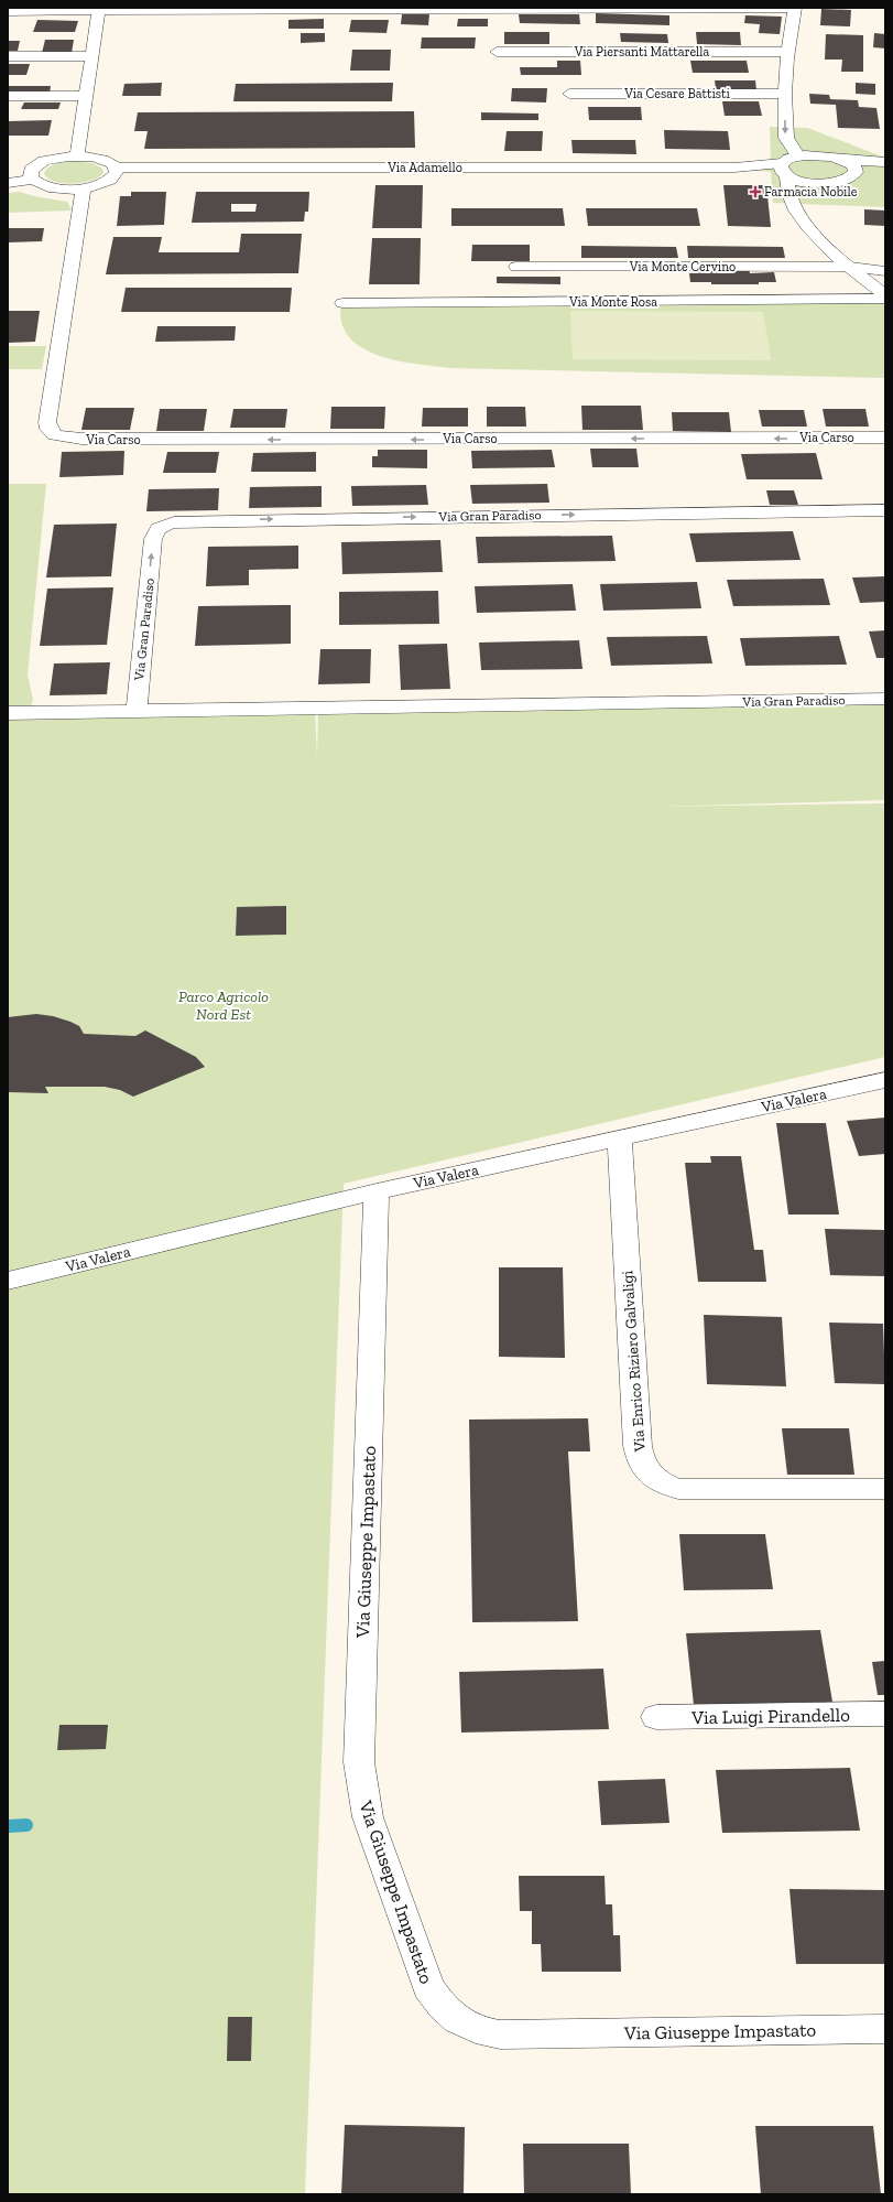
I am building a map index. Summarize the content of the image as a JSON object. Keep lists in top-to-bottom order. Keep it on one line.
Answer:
{"streets":{"street":["Via Piersanti Mattarella","Via Cesare Battisti","Via Adamello","Via Monte Cervino","Via Monte Rosa","Via Carso","Via Gran Paradiso","Via Valera","Via Enrico Riziero Galvaligi","Via Giuseppe Impastato","Via Luigi Pirandello"]},"crossings":[["Via Valera","Via Enrico Riziero Galvaligi"],["Via Valera","Via Giuseppe Impastato"]],"parks":["Parco Agricolo Nord Est"],"places":{"health":["Farmacia Nobile"]}}
